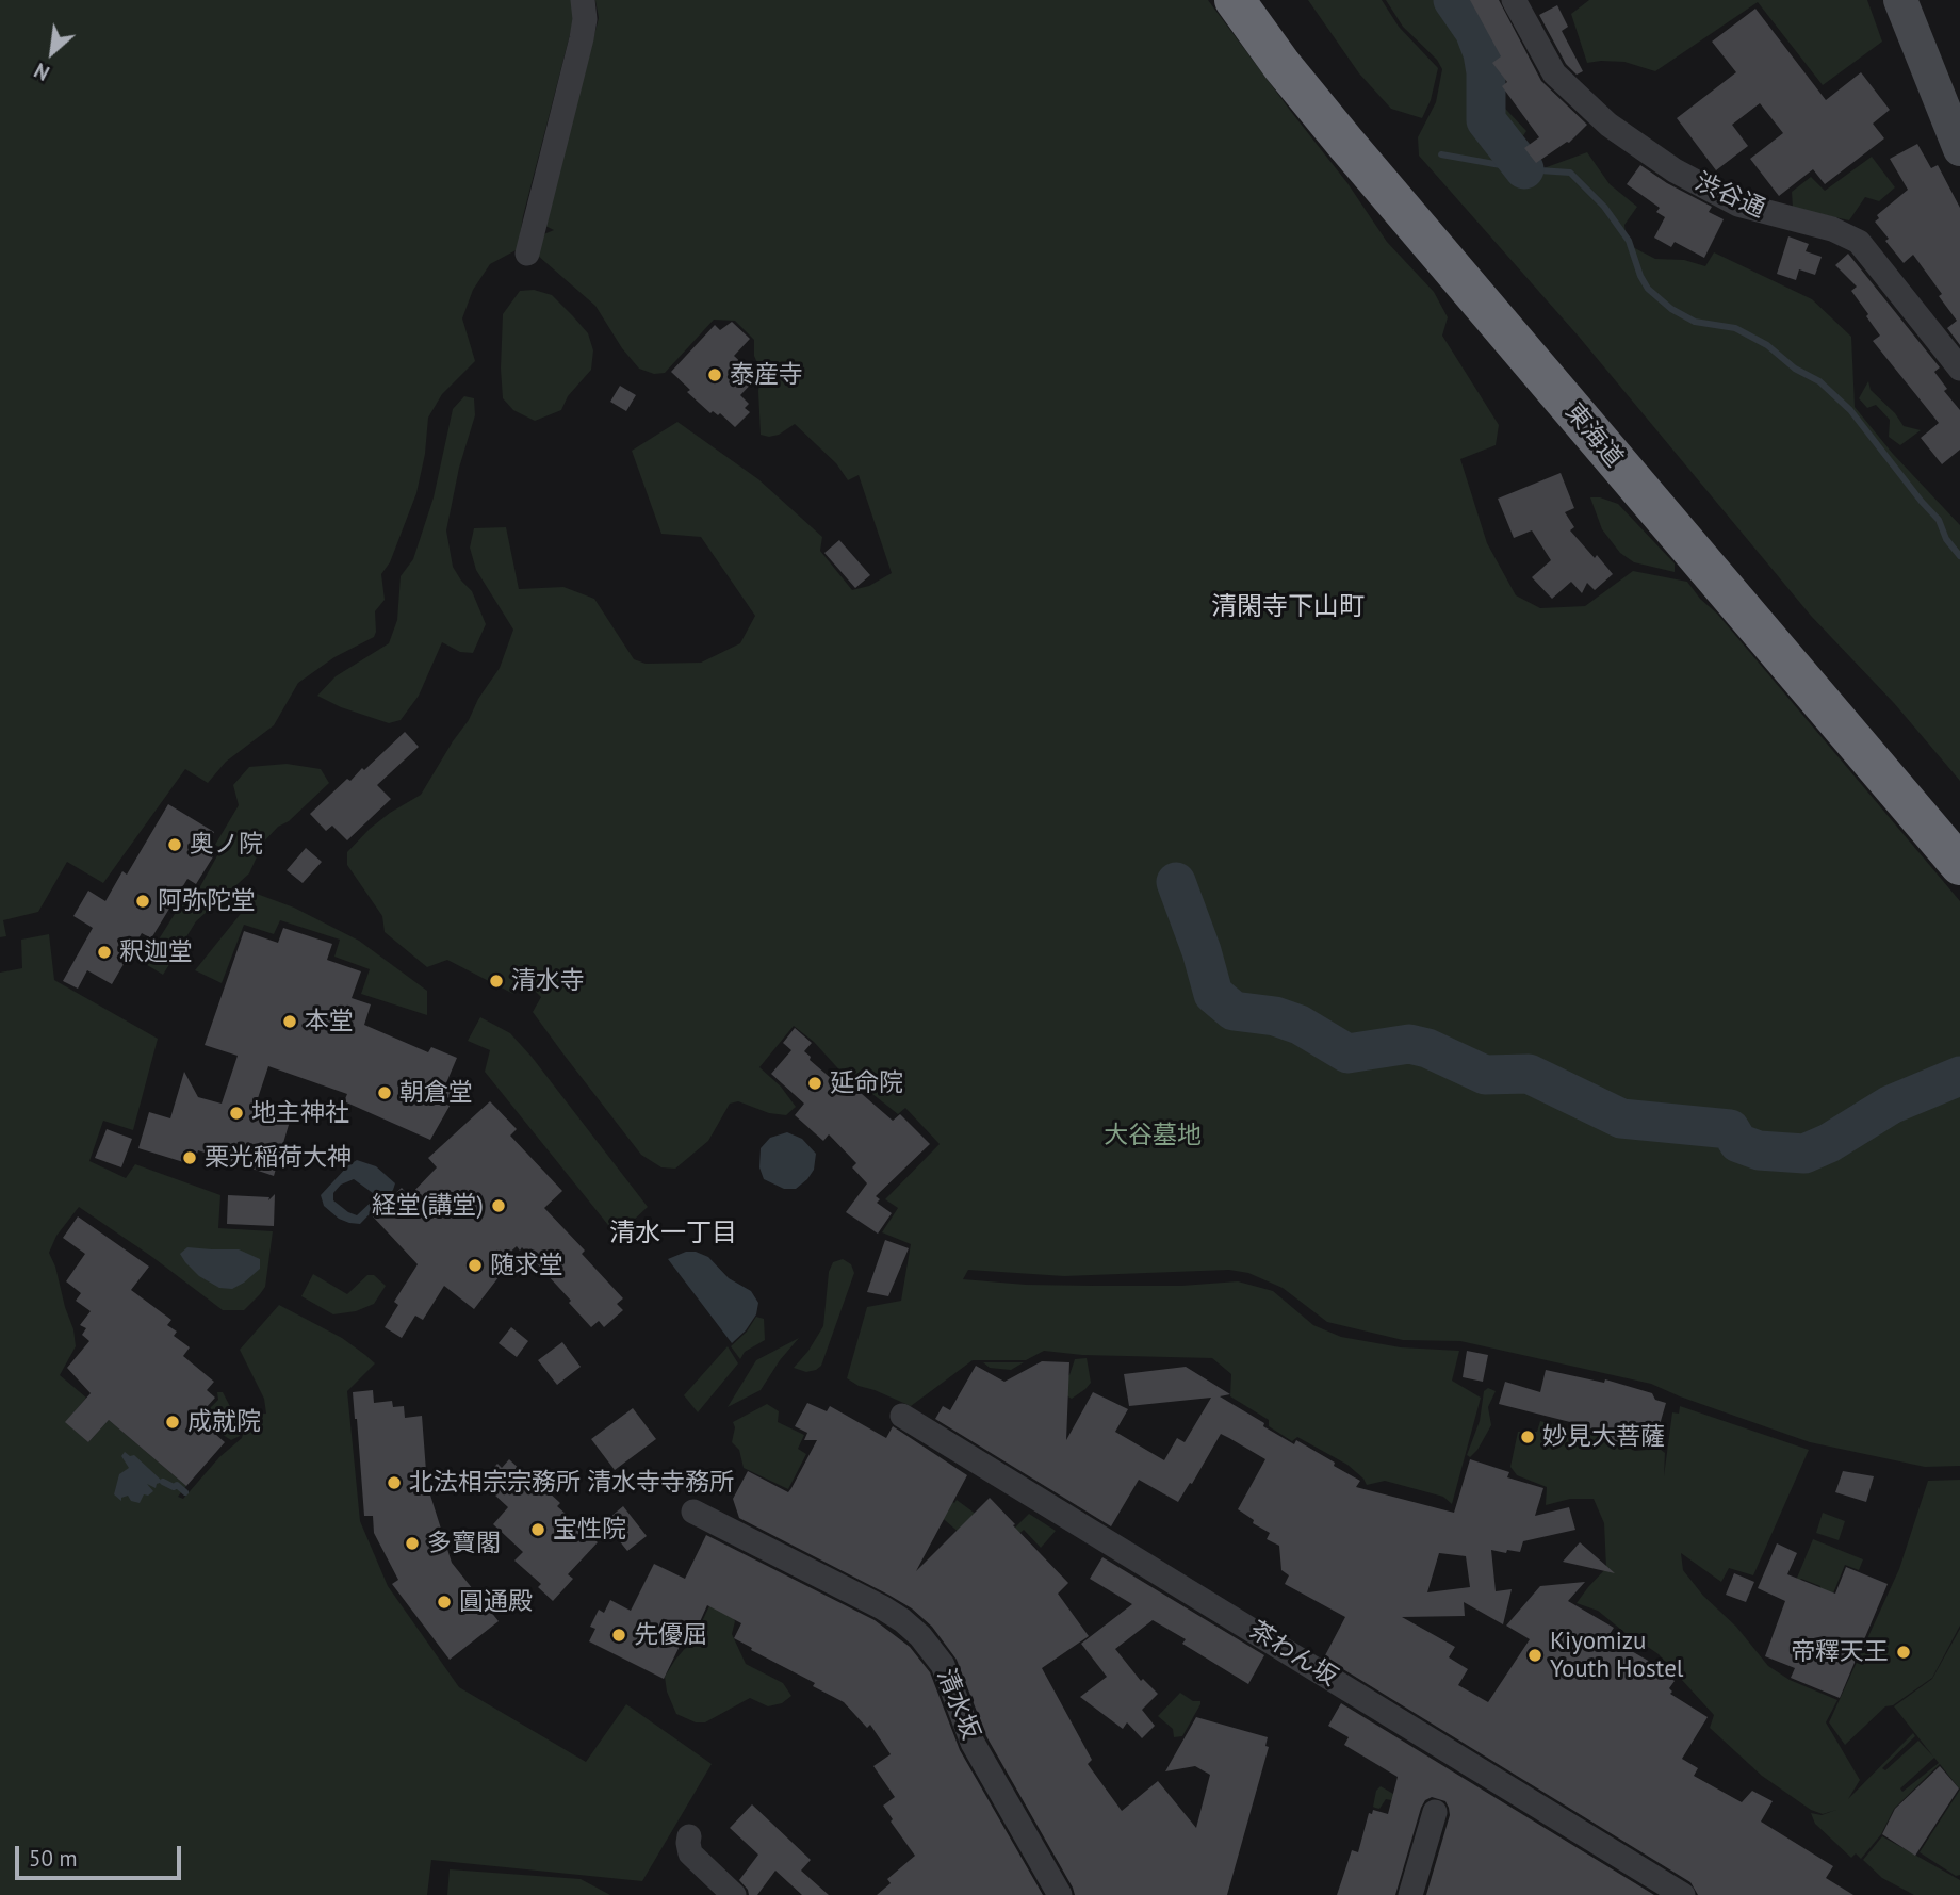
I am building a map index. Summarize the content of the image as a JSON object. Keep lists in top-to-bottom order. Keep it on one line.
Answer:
{"streets":{"highway":["東海道"],"street":["渋谷通","茶わん坂","清水坂"]},"districts":["清閑寺下山町","清水一丁目"],"parks":["大谷墓地"],"places":["泰産寺","奥ノ院","阿弥陀堂","釈迦堂","清水寺","本堂","延命院","朝倉堂","地主神社","栗光稲荷大神","経堂(講堂)","随求堂","成就院","妙見大菩薩","北法相宗宗務所 清水寺寺務所","宝性院","多寶閣","圓通殿","先優屈","帝釋天王","Kiyomizu Youth Hostel"],"scale_bar":"50 m","north":"bottom left"}
